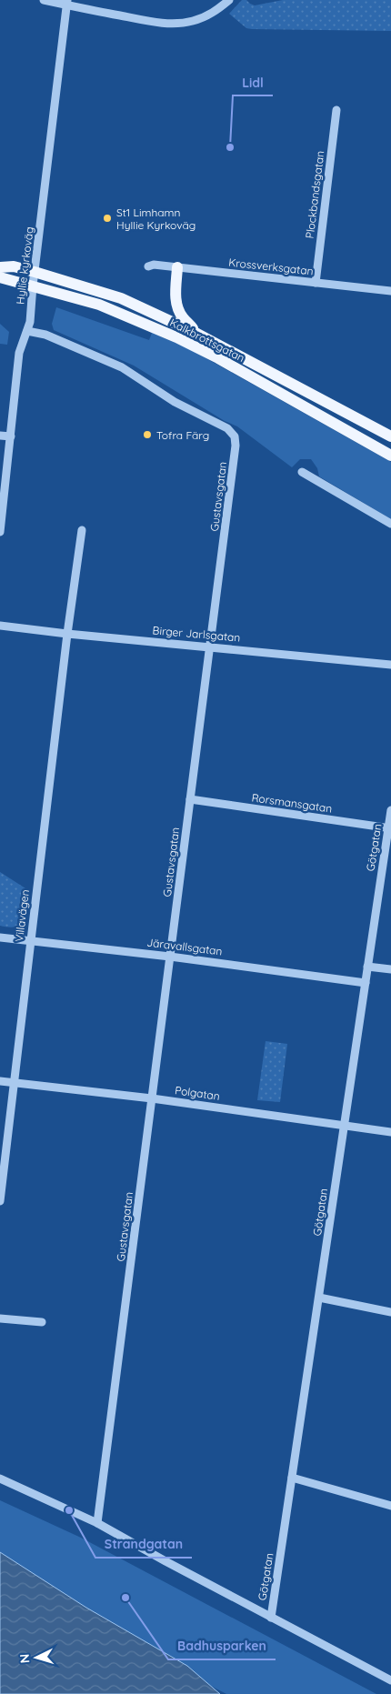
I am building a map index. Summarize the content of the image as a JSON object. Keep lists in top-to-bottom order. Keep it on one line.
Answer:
{"streets":{"main road":["Kalkbrottsgatan"],"street":["Plockbandsgatan","Hyllie kyrkoväg","Krossverksgatan","Gustavsgatan","Birger Jarlsgatan","Rorsmansgatan","Götgatan","Villavägen","Järavallsgatan","Polgatan"]},"crossings":[["Plockbandsgatan","Krossverksgatan"],["Hyllie kyrkoväg","Kalkbrottsgatan"],["Hyllie kyrkoväg","Gustavsgatan"],["Gustavsgatan","Birger Jarlsgatan"],["Gustavsgatan","Rorsmansgatan"],["Gustavsgatan","Järavallsgatan"],["Gustavsgatan","Polgatan"],["Birger Jarlsgatan","Villavägen"],["Rorsmansgatan","Götgatan"],["Götgatan","Järavallsgatan"],["Götgatan","Polgatan"],["Villavägen","Järavallsgatan"],["Villavägen","Polgatan"]],"places":["Lidl","St1 Limhamn Hyllie Kyrkoväg","Tofra Färg","Strandgatan","Badhusparken"],"north":"left"}
